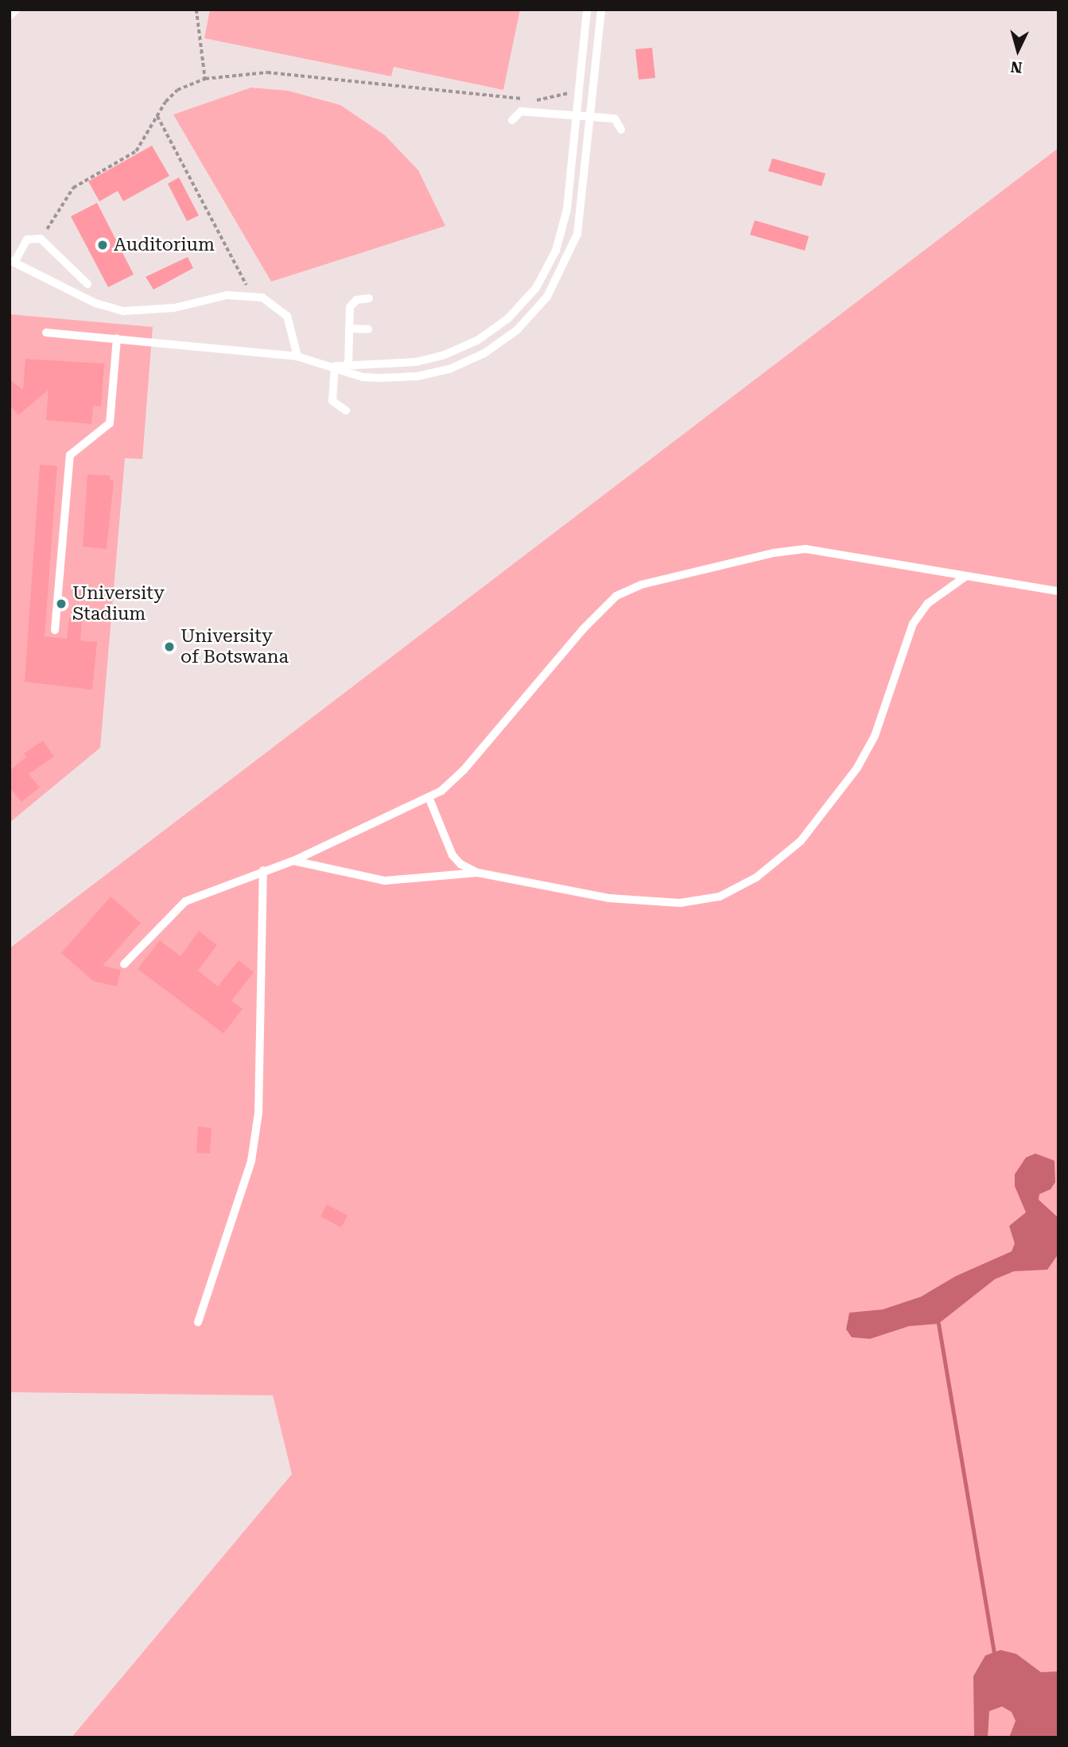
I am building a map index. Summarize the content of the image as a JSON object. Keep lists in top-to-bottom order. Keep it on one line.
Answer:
{"places":["Auditorium","University Stadium","University of Botswana"],"north":"bottom"}
